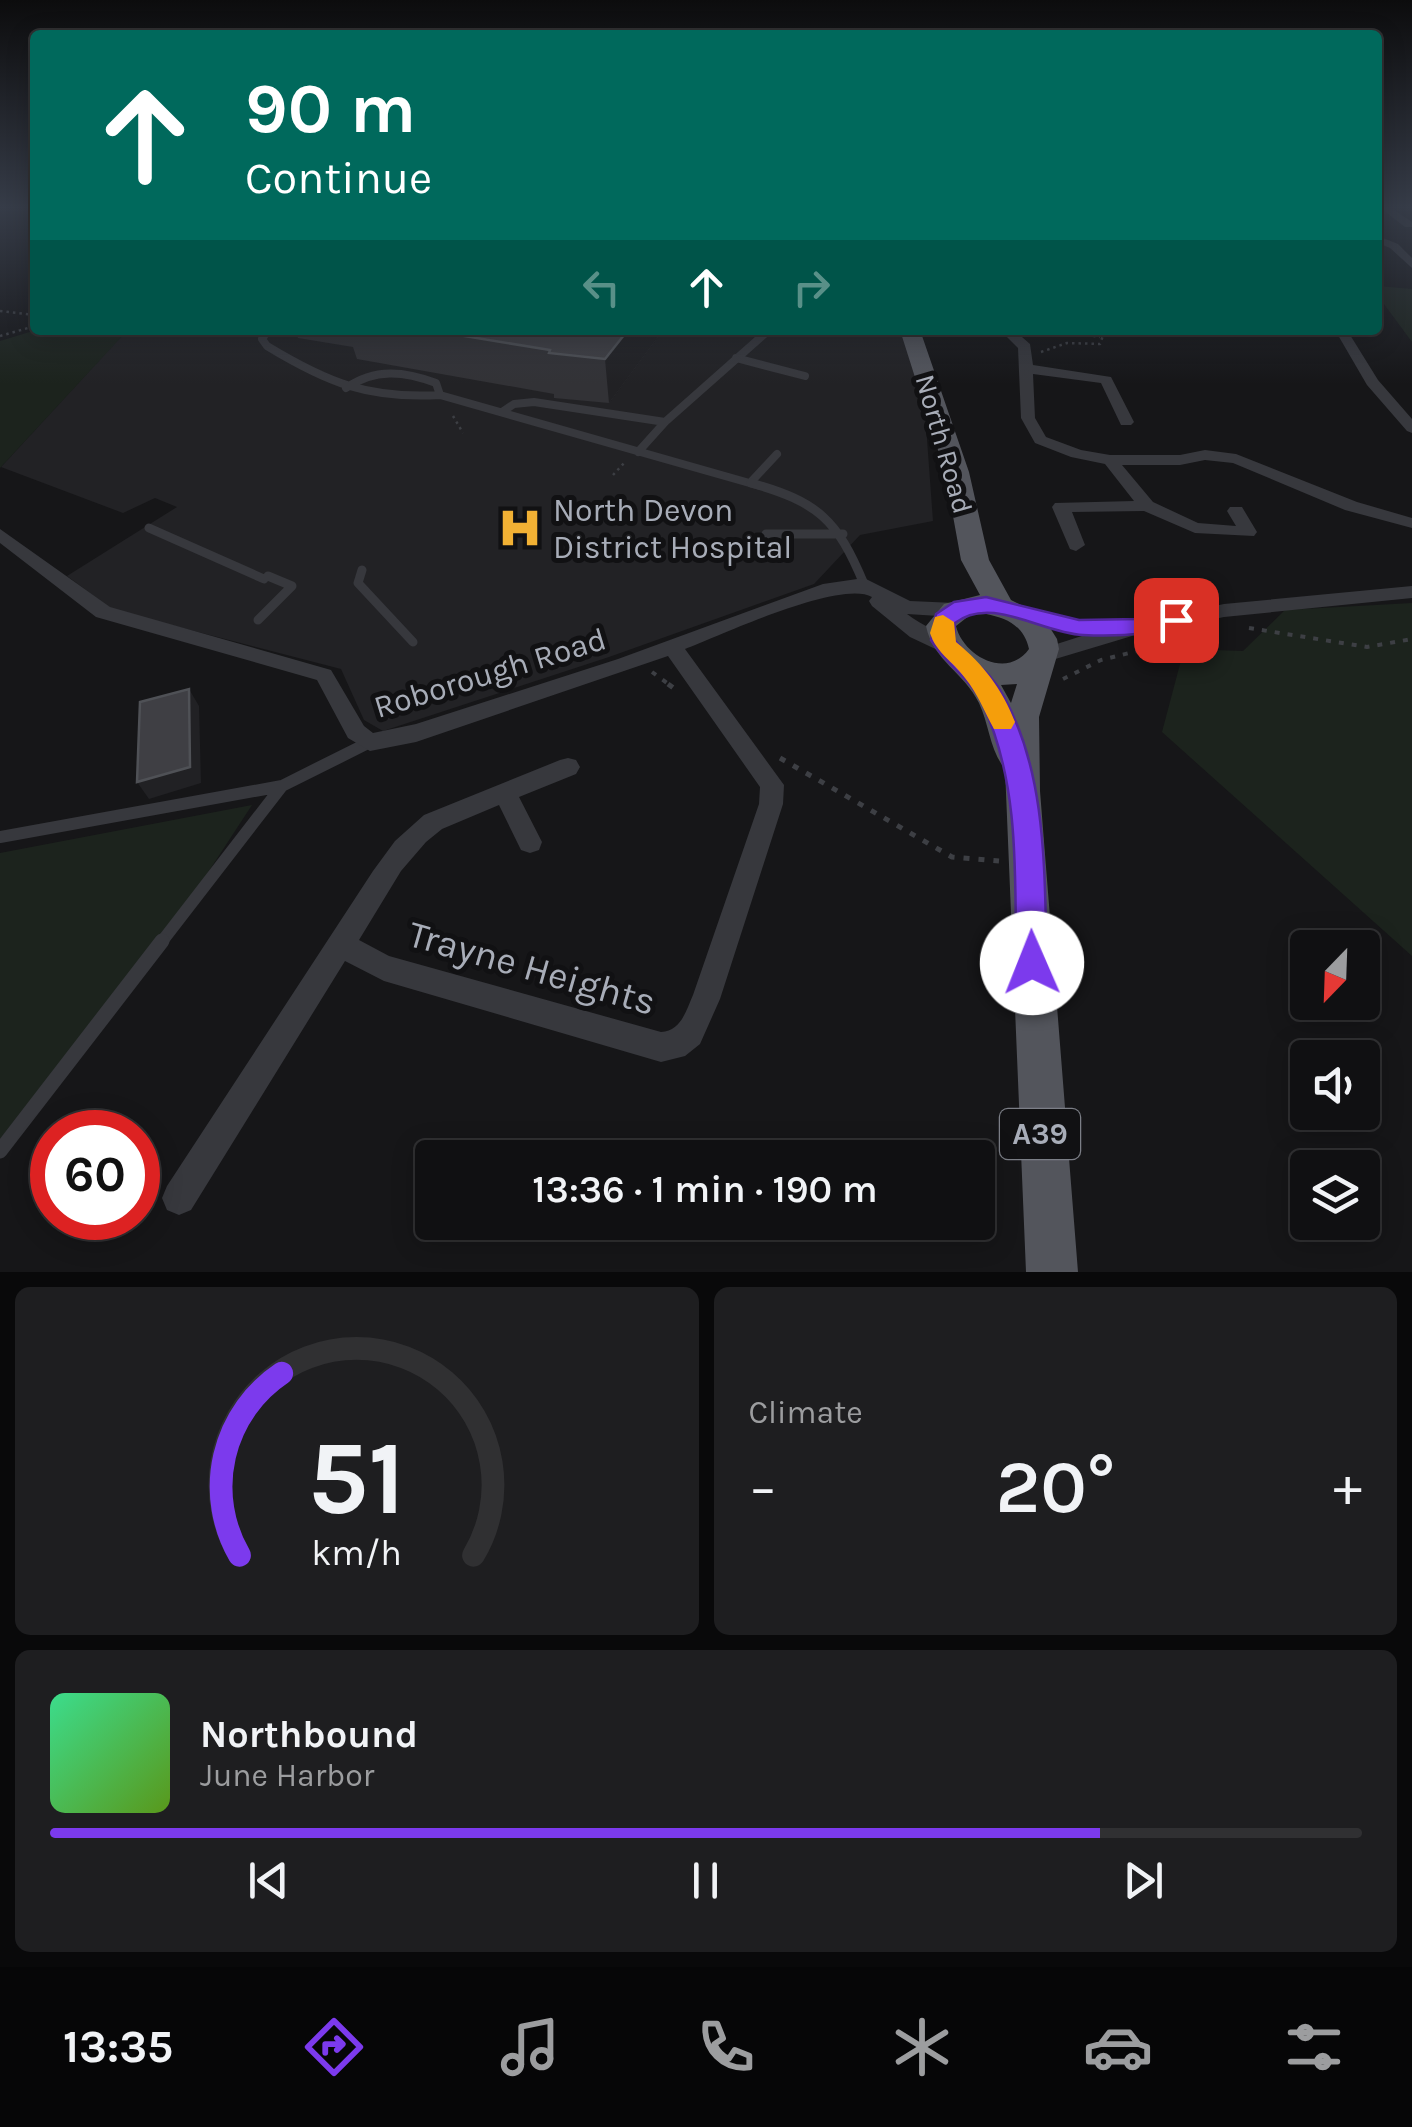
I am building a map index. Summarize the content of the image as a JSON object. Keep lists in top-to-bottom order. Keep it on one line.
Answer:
{"streets":{"main road":["North Road","A39"],"street":["Roborough Road","Trayne Heights"]},"crossings":[["North Road","Roborough Road"],["North Road","A39"],["Roborough Road","Trayne Heights"]],"places":{"hospital":["North Devon District Hospital"]},"north":"bottom left","page":{"turn":["90 m","Continue"],"limit":"60","trip":"13:36 · 1 min · 190 m","tile":"Climate","heat":["−","20°","+"],"song":["Northbound","June Harbor"],"tabs":"13:35","gauge":["51","km/h"]}}
